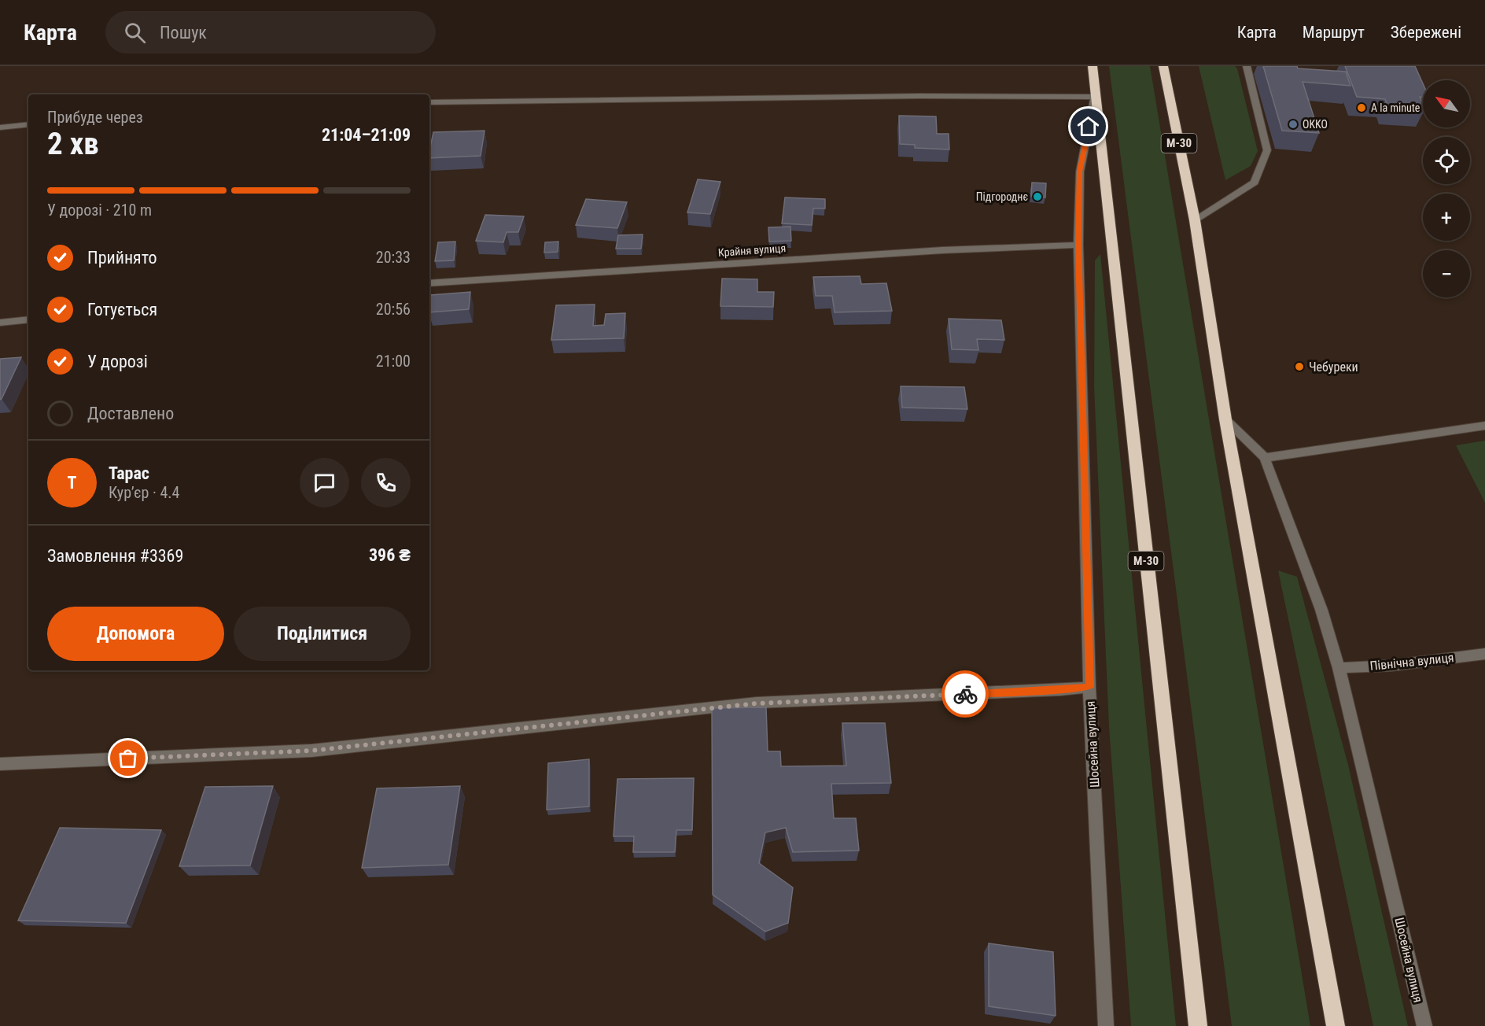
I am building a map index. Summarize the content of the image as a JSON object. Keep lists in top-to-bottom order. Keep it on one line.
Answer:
{"streets":{"highway":["М-30"],"street":["Крайня вулиця","Північна вулиця","Шосейна вулиця"]},"crossings":[["М-30","Шосейна вулиця"],["Крайня вулиця","Шосейна вулиця"],["Північна вулиця","Шосейна вулиця"]],"places":["A la minute","OKKO","Підгороднє","Чебуреки"],"north":"top left","page":{"header":"Карта","search":"Пошук","nav":["Карта","Маршрут","Збережені"],"map_buttons":["+","−"],"heading":["2 хв","Прибуде через","21:04–21:09"],"panel":["Тарас","Кур’єр · 4.4","Замовлення #3369","396 ₴"],"bar":"У дорозі · 210 m","list":[["Прийнято","20:33"],["Готується","20:56"],["У дорозі","21:00"],"Доставлено"],"round":"Т","buttons":["Допомога","Поділитися"]}}
